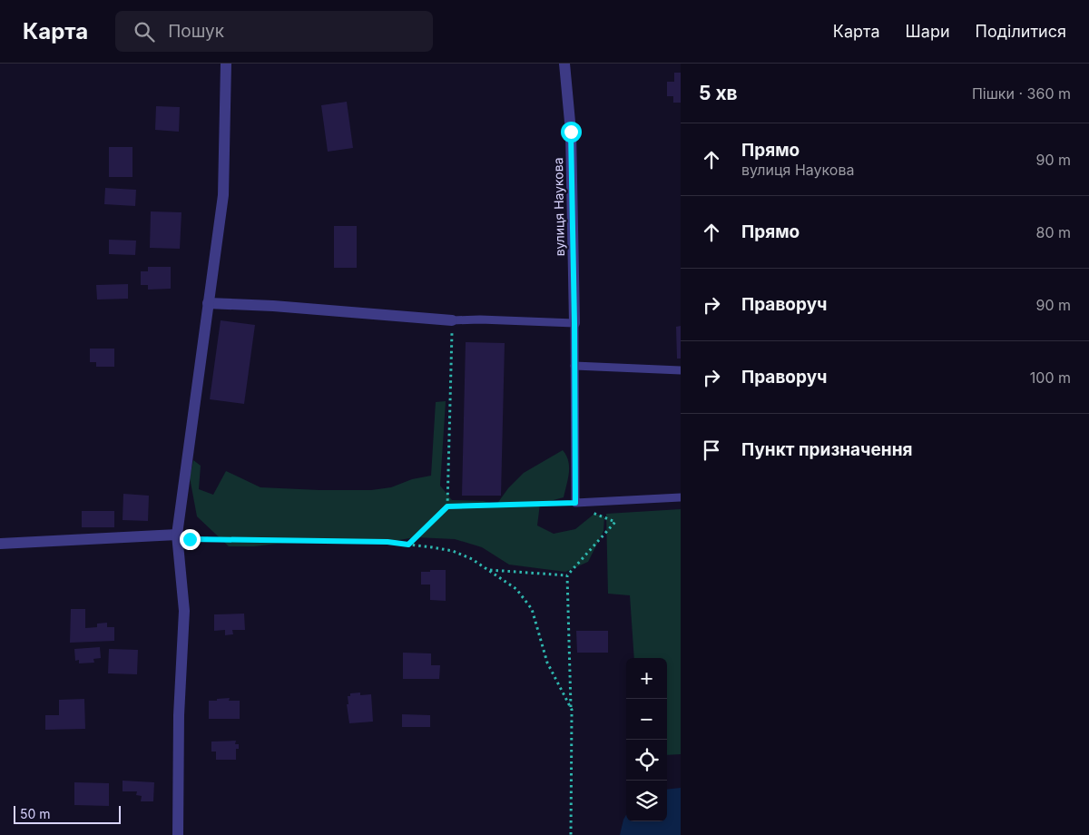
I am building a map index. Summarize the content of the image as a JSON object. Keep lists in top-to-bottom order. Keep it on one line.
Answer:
{"streets":{"street":["вулиця Наукова"]},"scale_bar":"50 m","page":{"header":"Карта","search":"Пошук","nav":["Карта","Шари","Поділитися"],"heading":["5 хв","Пішки · 360 m"],"list":[["Прямо","вулиця Наукова","90 m"],["Прямо","80 m"],["Праворуч","90 m"],["Праворуч","100 m"],"Пункт призначення"],"map_buttons":["+","−"],"scale":"50 m"}}
